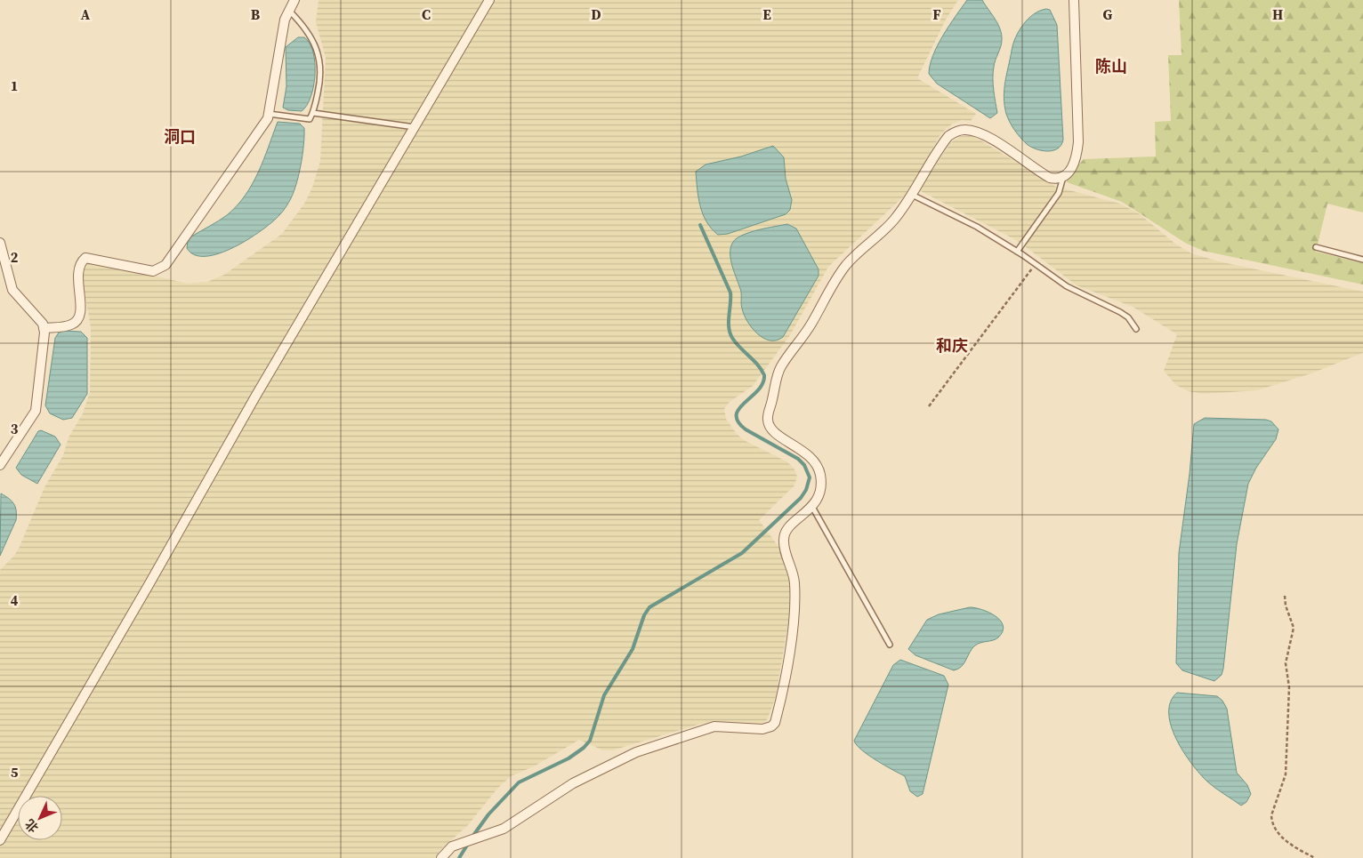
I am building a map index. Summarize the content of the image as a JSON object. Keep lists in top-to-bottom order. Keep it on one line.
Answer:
{"districts":["陈山","洞口","和庆"],"north":"bottom left","grid":{"columns":["A","B","C","D","E","F","G","H"],"rows":["1","2","3","4","5"]}}
